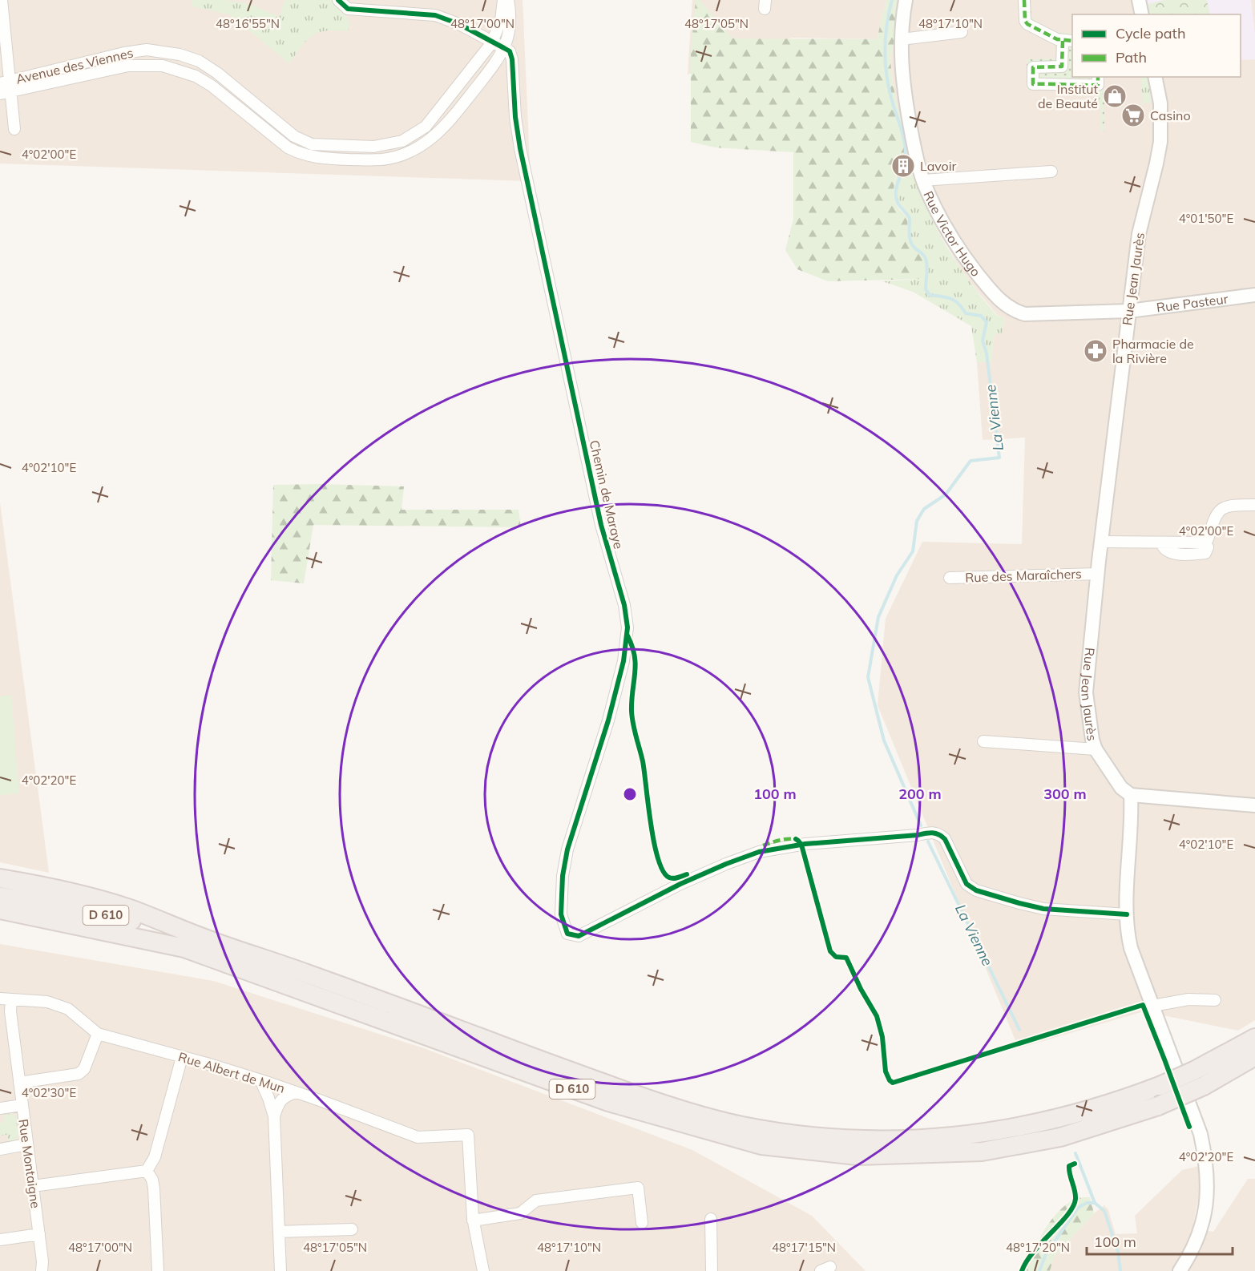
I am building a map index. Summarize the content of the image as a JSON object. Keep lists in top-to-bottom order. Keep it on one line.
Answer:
{"streets":{"highway":["D 610"],"street":["Avenue des Viennes","Rue Victor Hugo","Rue Jean Jaurès","Rue Pasteur","Chemin de Maraye","Rue des Maraîchers","Rue Albert de Mun","Rue Montaigne"]},"crossings":[["Avenue des Viennes","Chemin de Maraye"],["Rue Victor Hugo","Rue Jean Jaurès"],["Rue Victor Hugo","Rue Pasteur"],["Rue Jean Jaurès","Rue Pasteur"],["Rue Jean Jaurès","Rue des Maraîchers"],["Rue Albert de Mun","Rue Montaigne"]],"water":["La Vienne"],"places":{"shop":["Institut de Beauté"],"supermarket":["Casino"],"building":["Lavoir"],"pharmacy":["Pharmacie de la Rivière"]},"legend":["Cycle path","Path"],"scale_bar":"100 m","coordinates":["48°16'55\"N","48°17'00\"N","48°17'05\"N","48°17'10\"N","4°02'00\"E","4°01'50\"E","4°02'10\"E","4°02'20\"E","4°02'30\"E","48°17'15\"N","48°17'20\"N"],"rings":["100 m","200 m","300 m"]}
